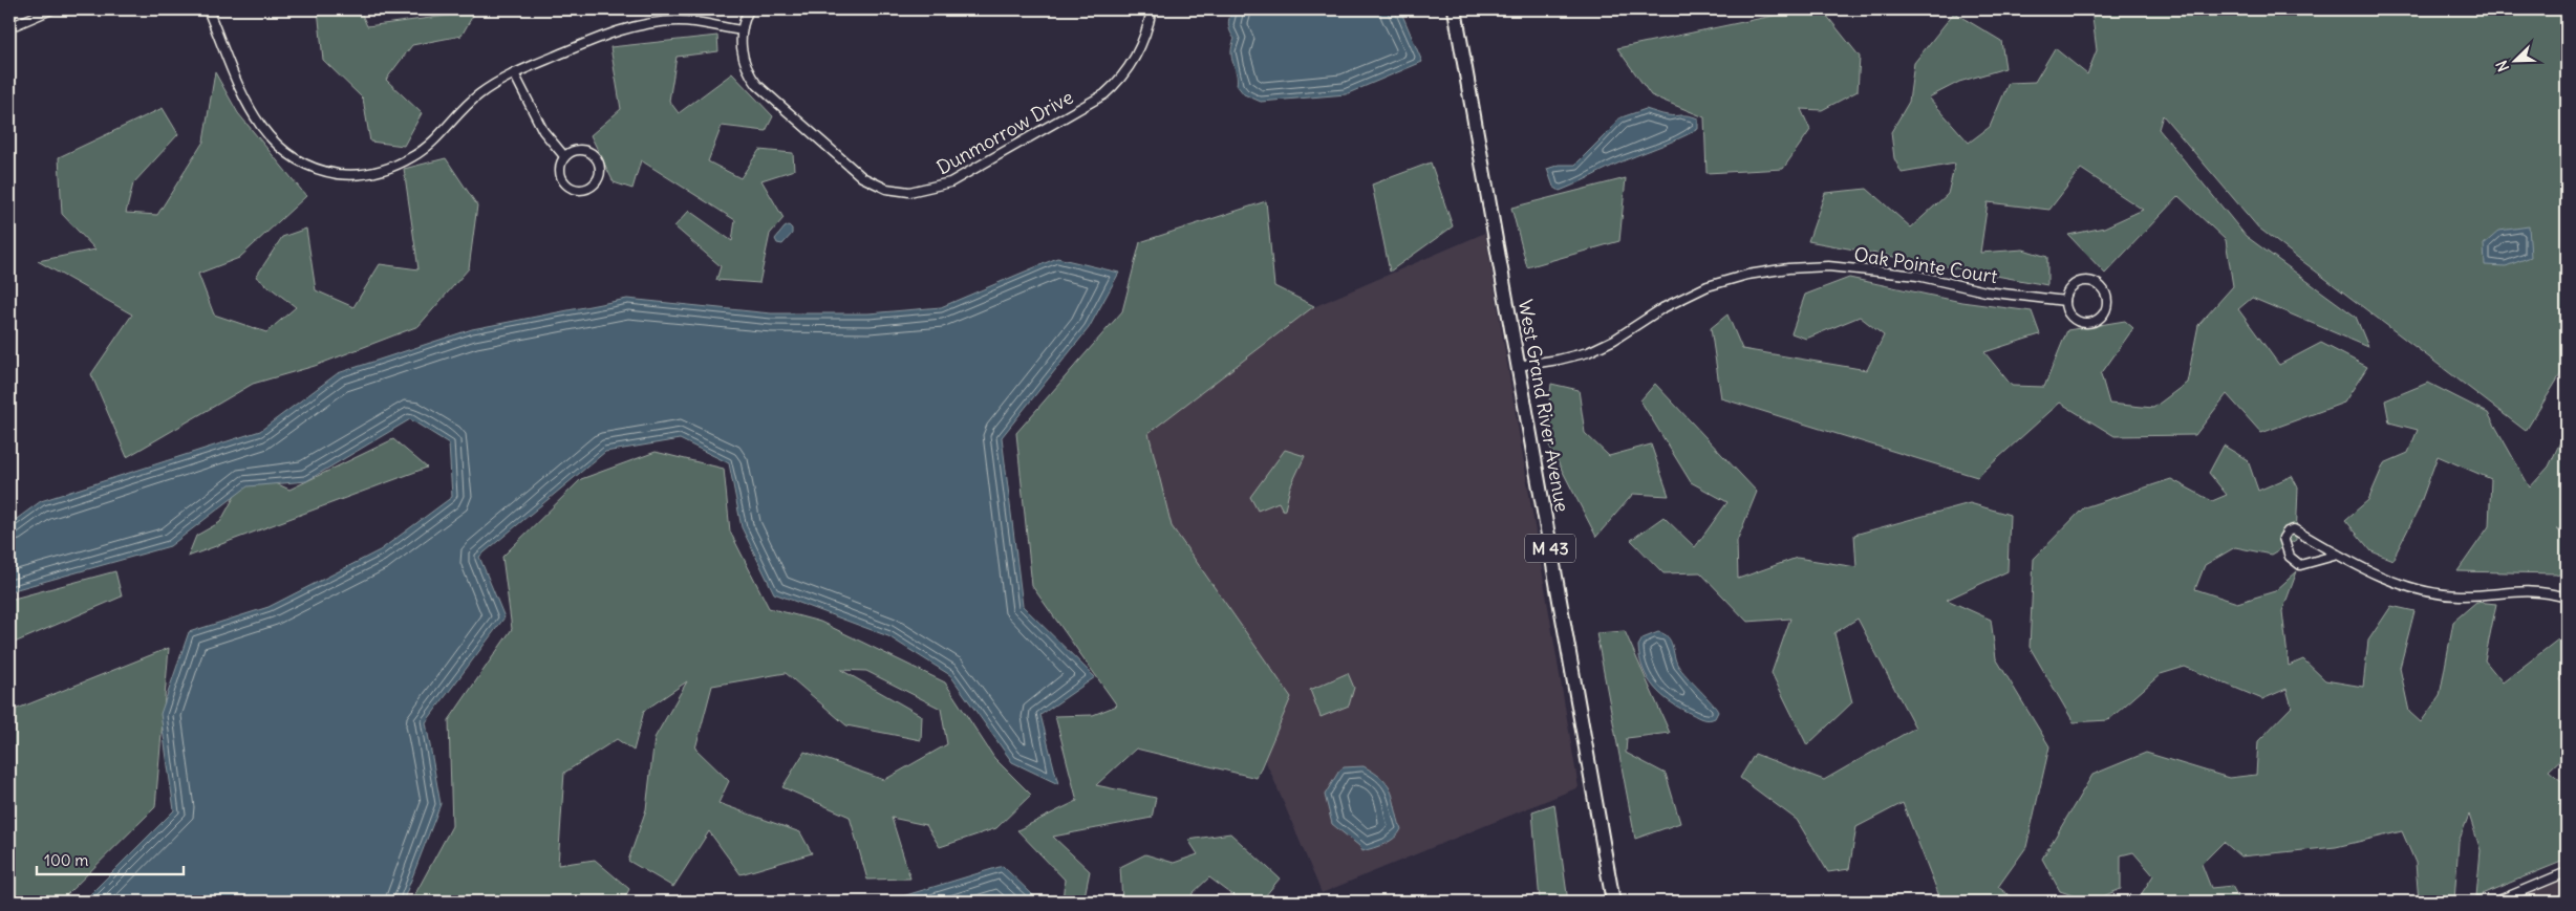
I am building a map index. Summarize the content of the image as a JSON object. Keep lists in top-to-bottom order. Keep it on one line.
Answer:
{"streets":{"main road":["West Grand River Avenue","M 43"],"street":["Dunmorrow Drive","Oak Pointe Court"]},"crossings":[["Oak Pointe Court","West Grand River Avenue"]],"scale_bar":"100 m","north":"bottom left"}
